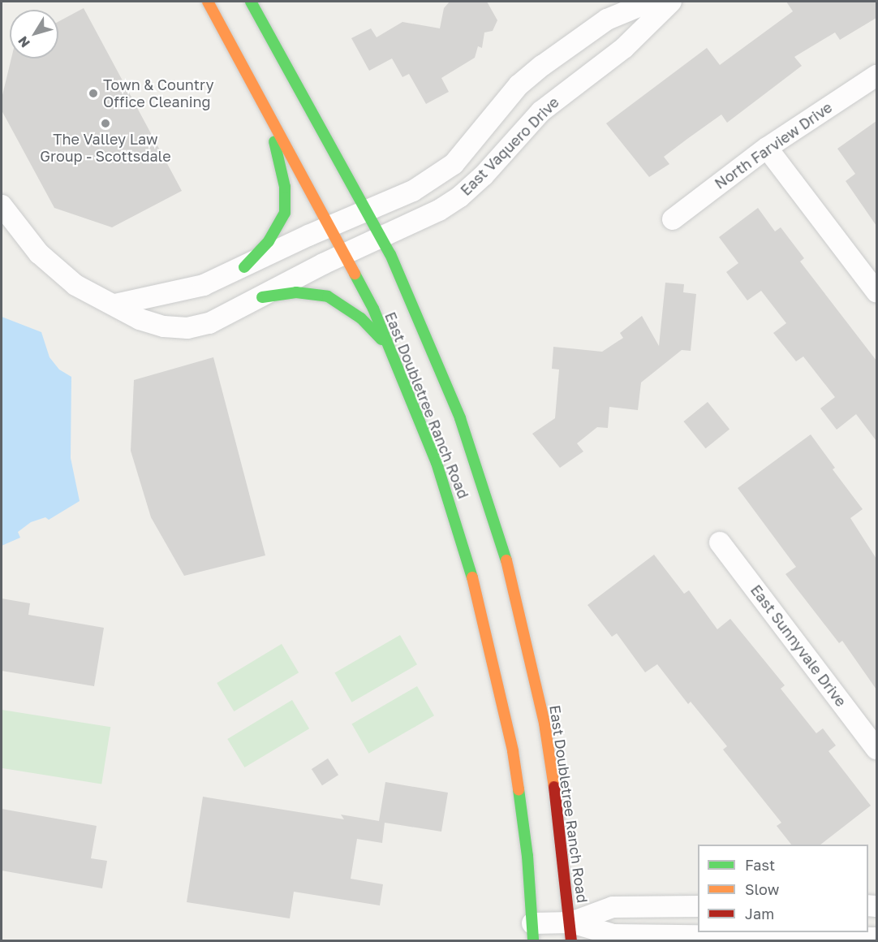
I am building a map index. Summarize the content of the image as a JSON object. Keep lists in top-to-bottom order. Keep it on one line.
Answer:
{"streets":{"main road":["East Doubletree Ranch Road"],"street":["North Farview Drive","East Vaquero Drive","East Sunnyvale Drive"]},"crossings":[["East Vaquero Drive","East Doubletree Ranch Road"]],"places":["Town & Country Office Cleaning","The Valley Law Group - Scottsdale"],"legend":["Fast","Slow","Jam"],"north":"bottom left"}
